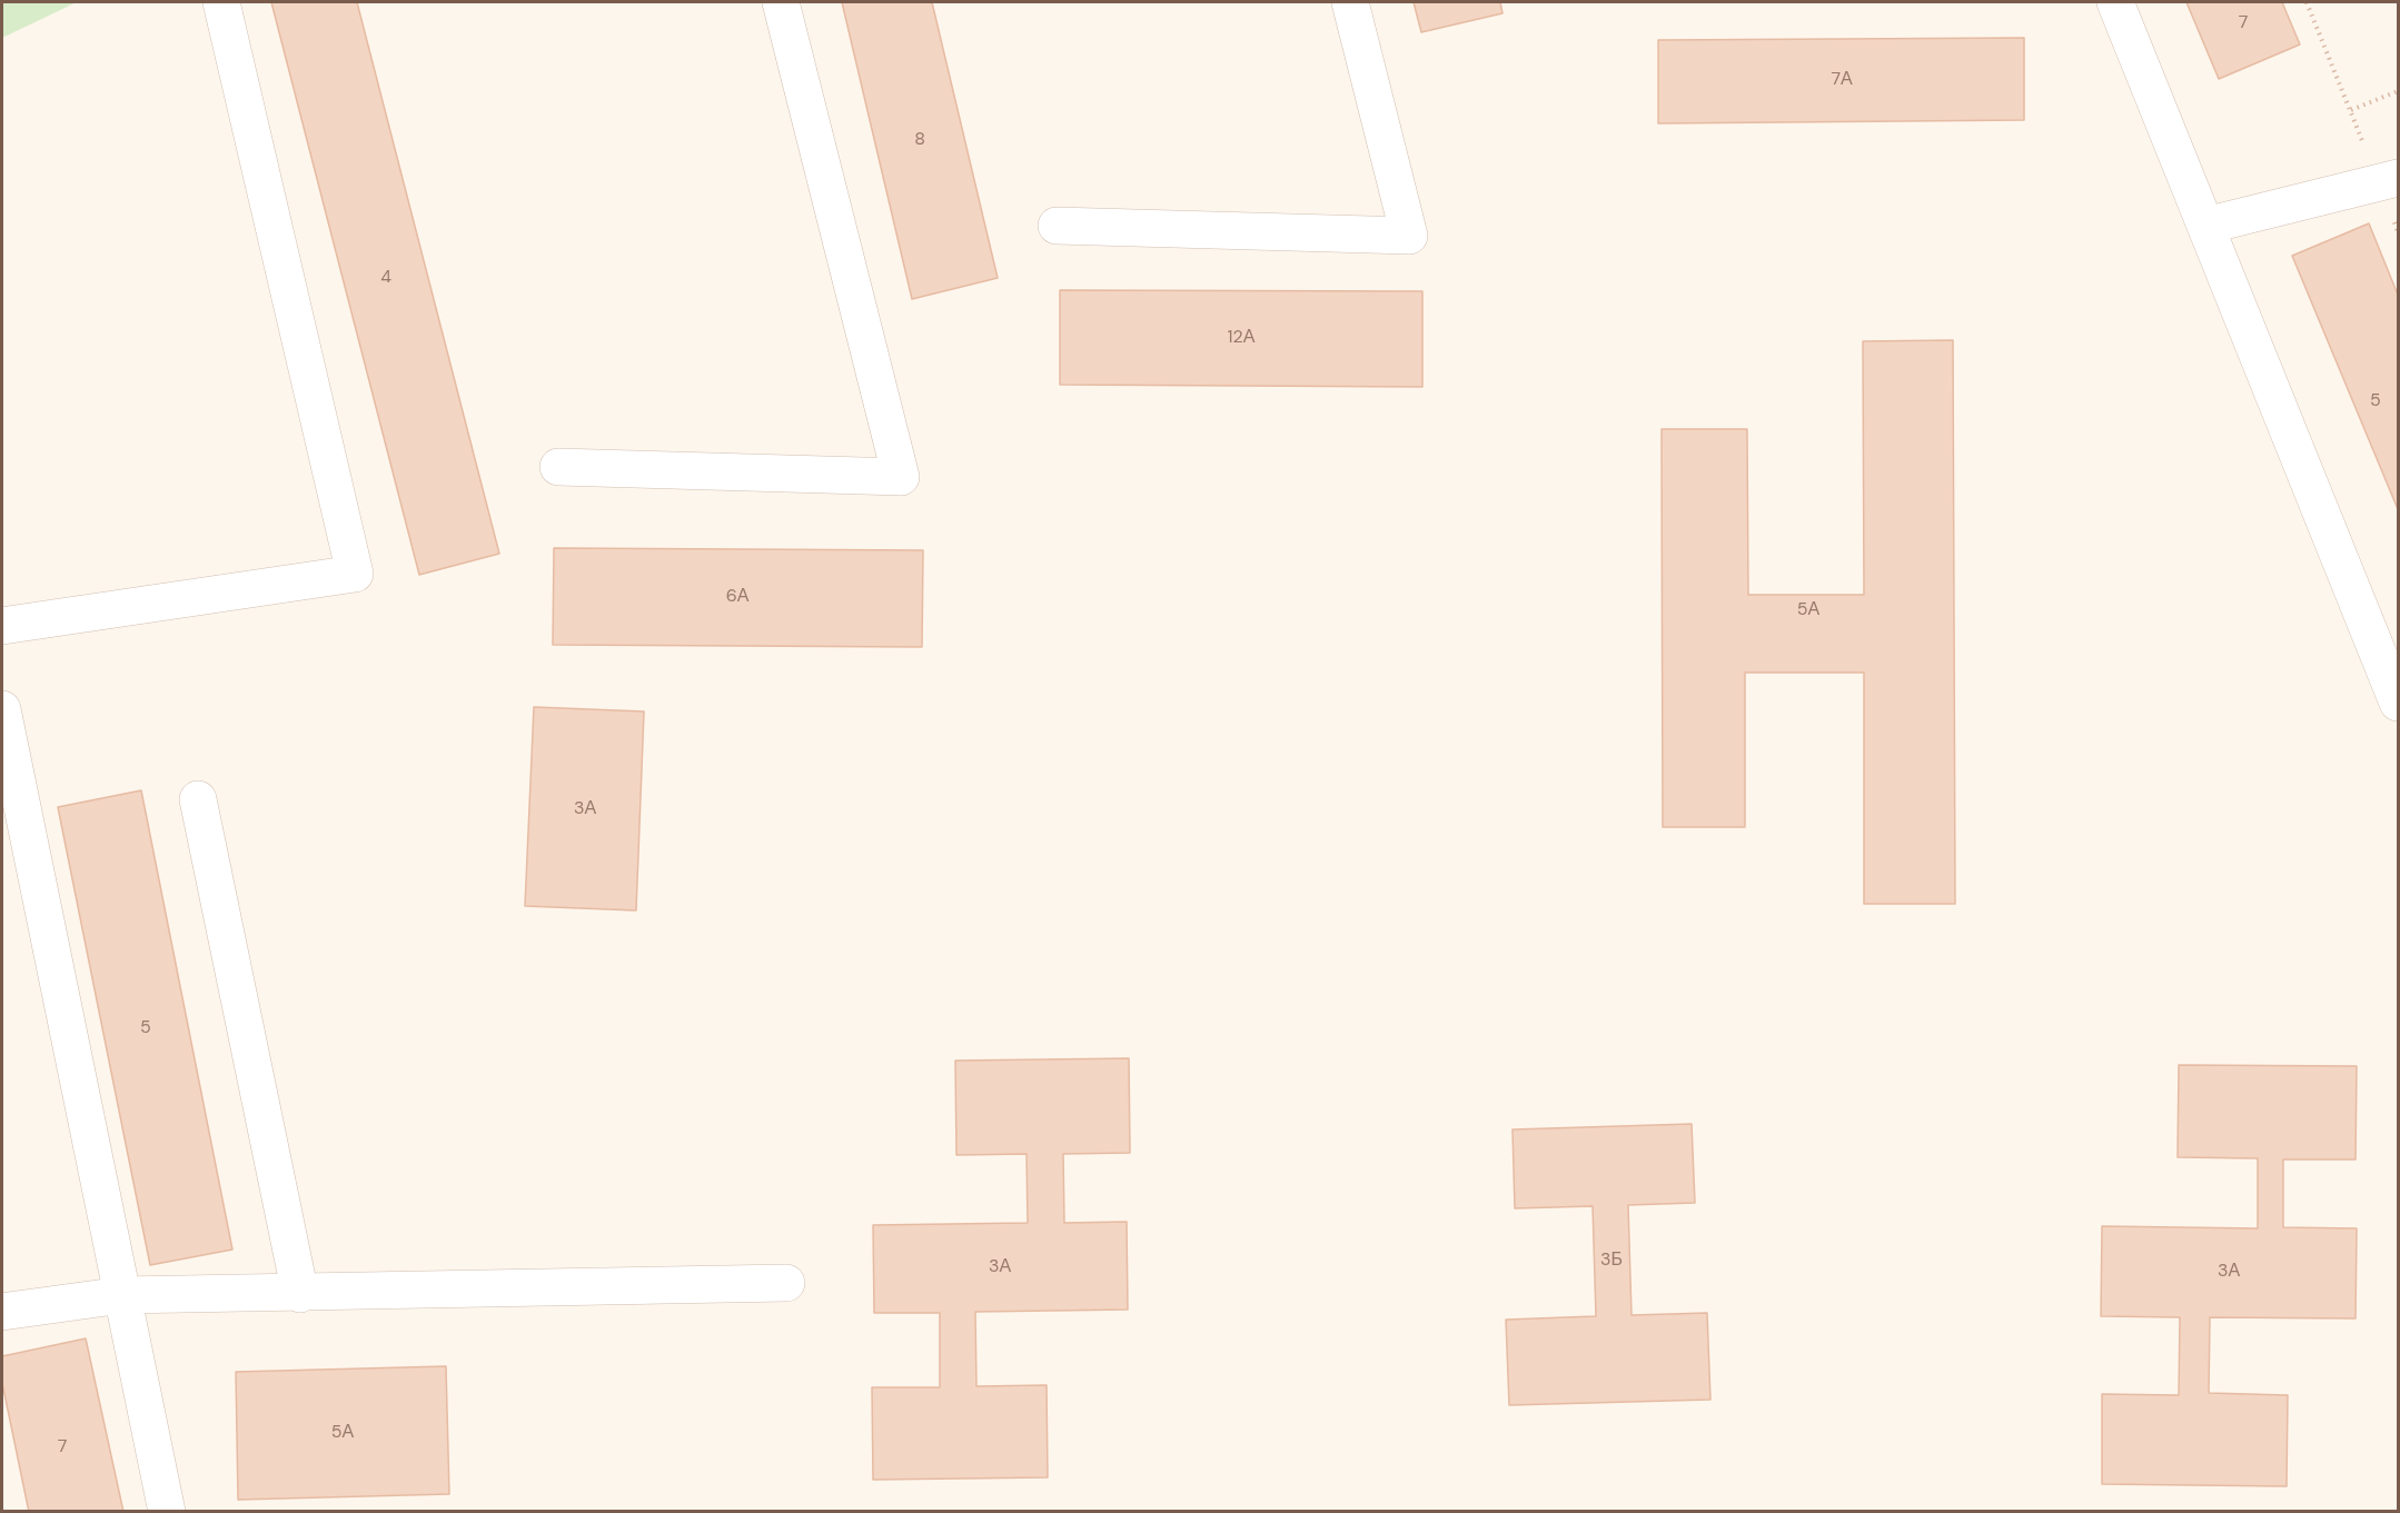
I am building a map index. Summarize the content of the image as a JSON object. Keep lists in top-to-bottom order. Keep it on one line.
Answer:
{"house_numbers":["7","7А","8","4","12А","5","6А","5А","3А","5","3Б","3А","3А","5А","7"]}
